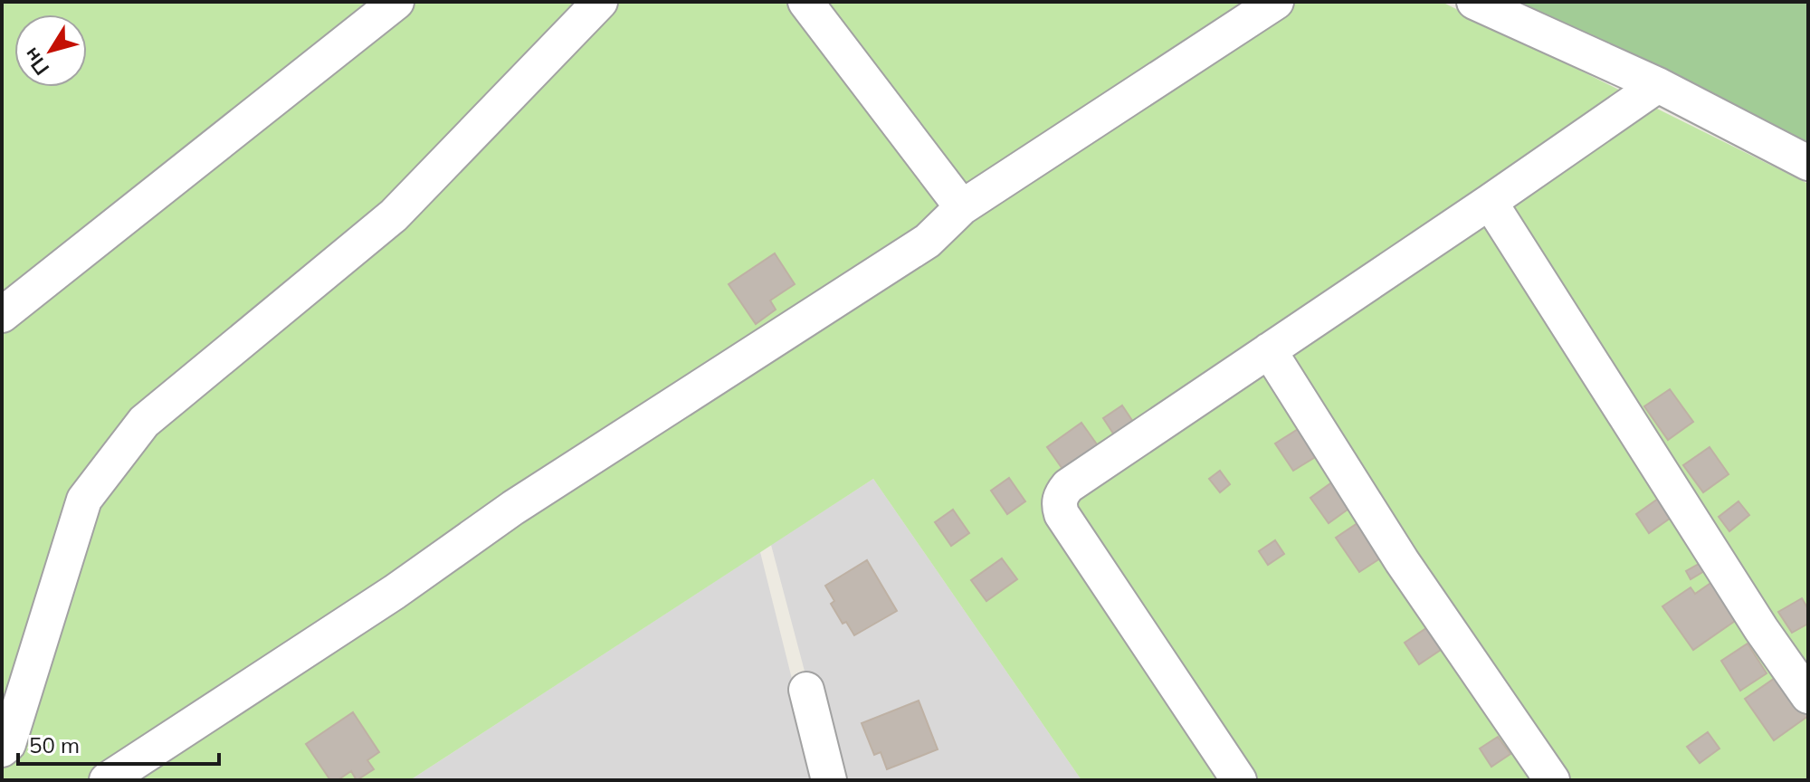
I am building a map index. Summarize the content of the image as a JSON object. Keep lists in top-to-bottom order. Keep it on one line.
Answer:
{"scale_bar":"50 m","north":"bottom left"}
